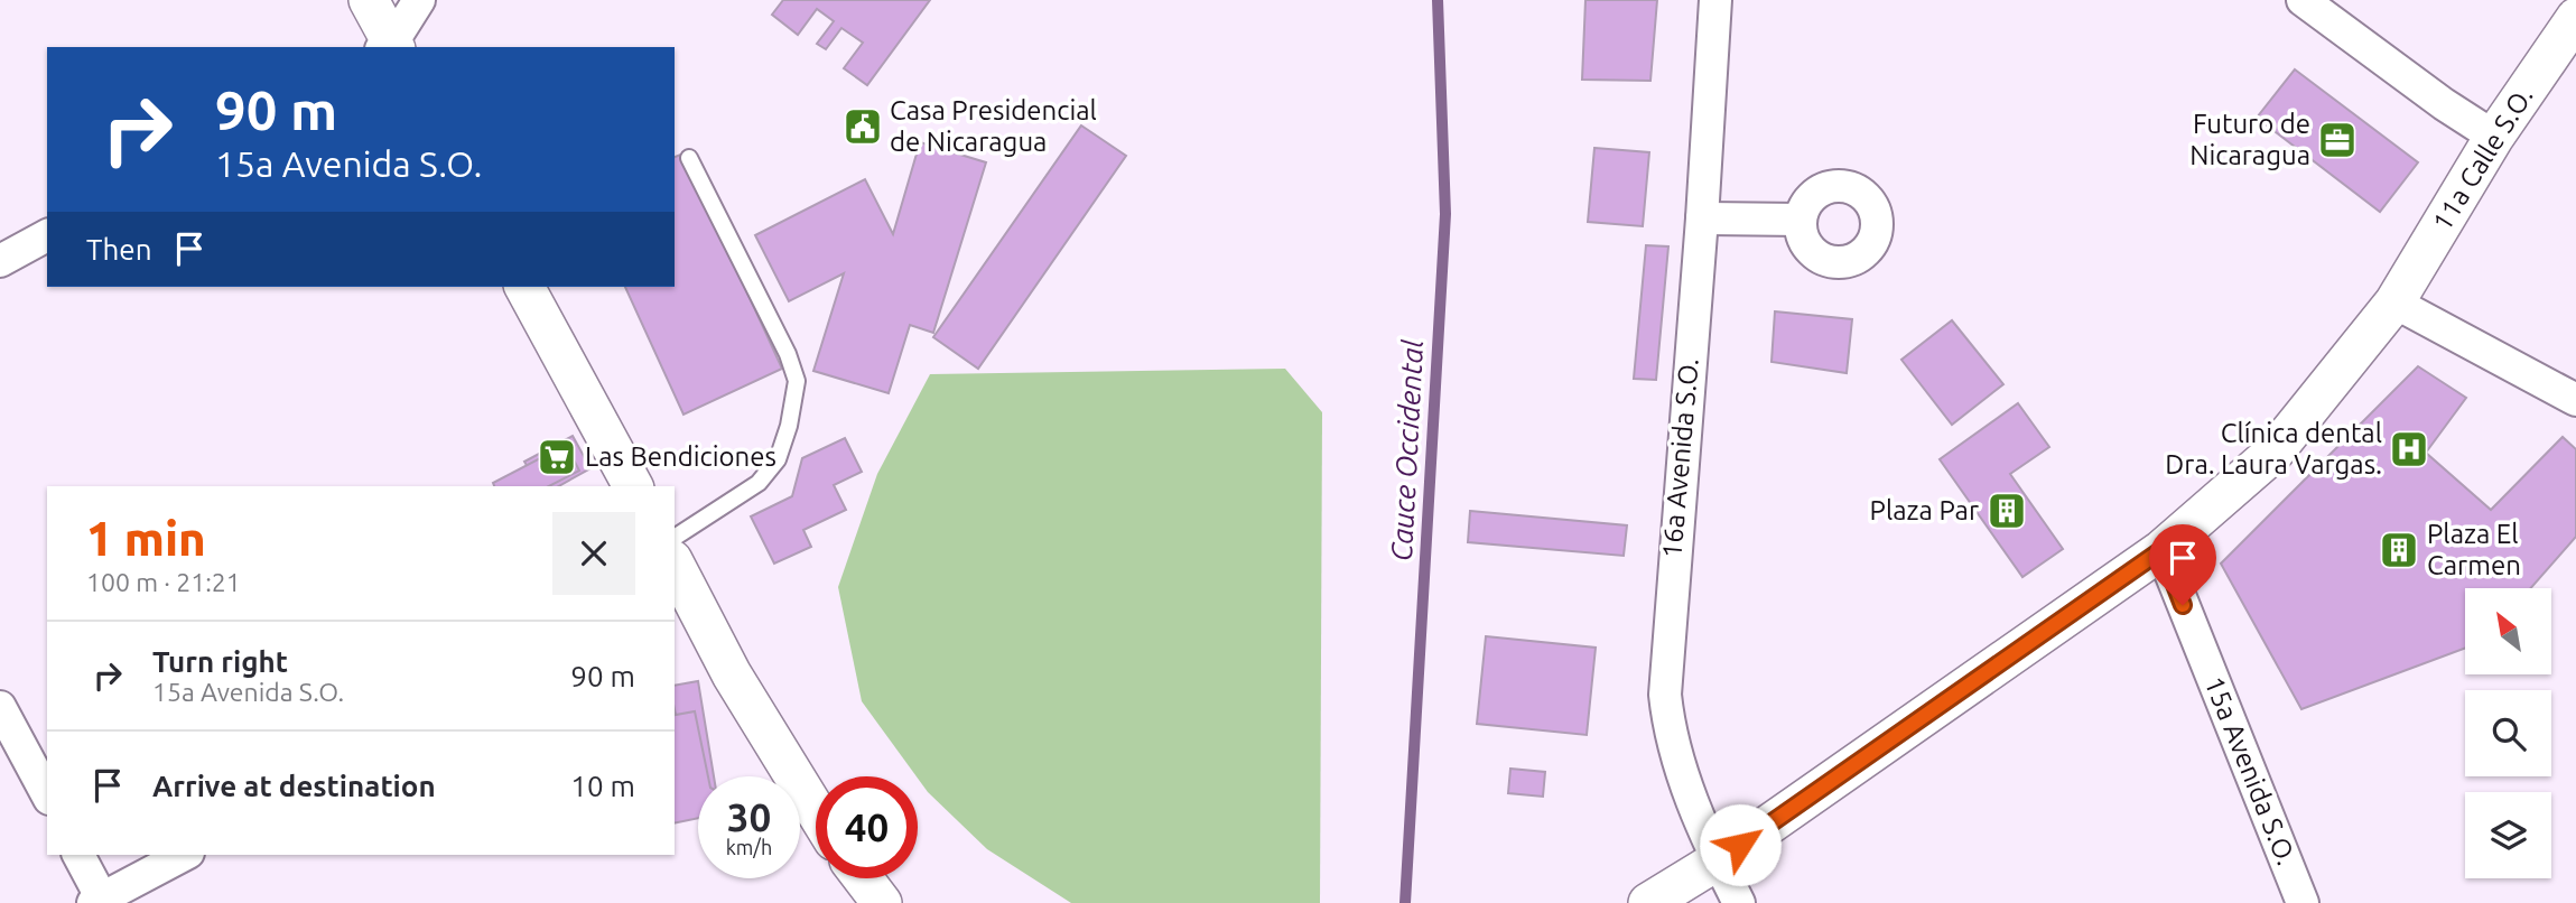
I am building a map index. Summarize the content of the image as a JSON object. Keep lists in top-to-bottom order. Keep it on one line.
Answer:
{"streets":{"street":["11a Calle S.O.","16a Avenida S.O.","15a Avenida S.O."]},"crossings":[["11a Calle S.O.","16a Avenida S.O."],["11a Calle S.O.","15a Avenida S.O."]],"water":["Cauce Occidental"],"places":{"public building":["Casa Presidencial de Nicaragua"],"office":["Futuro de Nicaragua"],"hospital":["Clínica dental Dra. Laura Vargas."],"supermarket":["Las Bendiciones"],"building":["Plaza Par","Plaza El Carmen"]},"north":"top left","page":{"turn":["90 m","15a Avenida S.O."],"then":"Then","heading":["1 min","100 m · 21:21"],"list":[{"name":"Turn right","note":"15a Avenida S.O.","value":"90 m"},{"name":"Arrive at destination","value":"10 m"}],"speed":"30 km/h","limit":"40"}}
